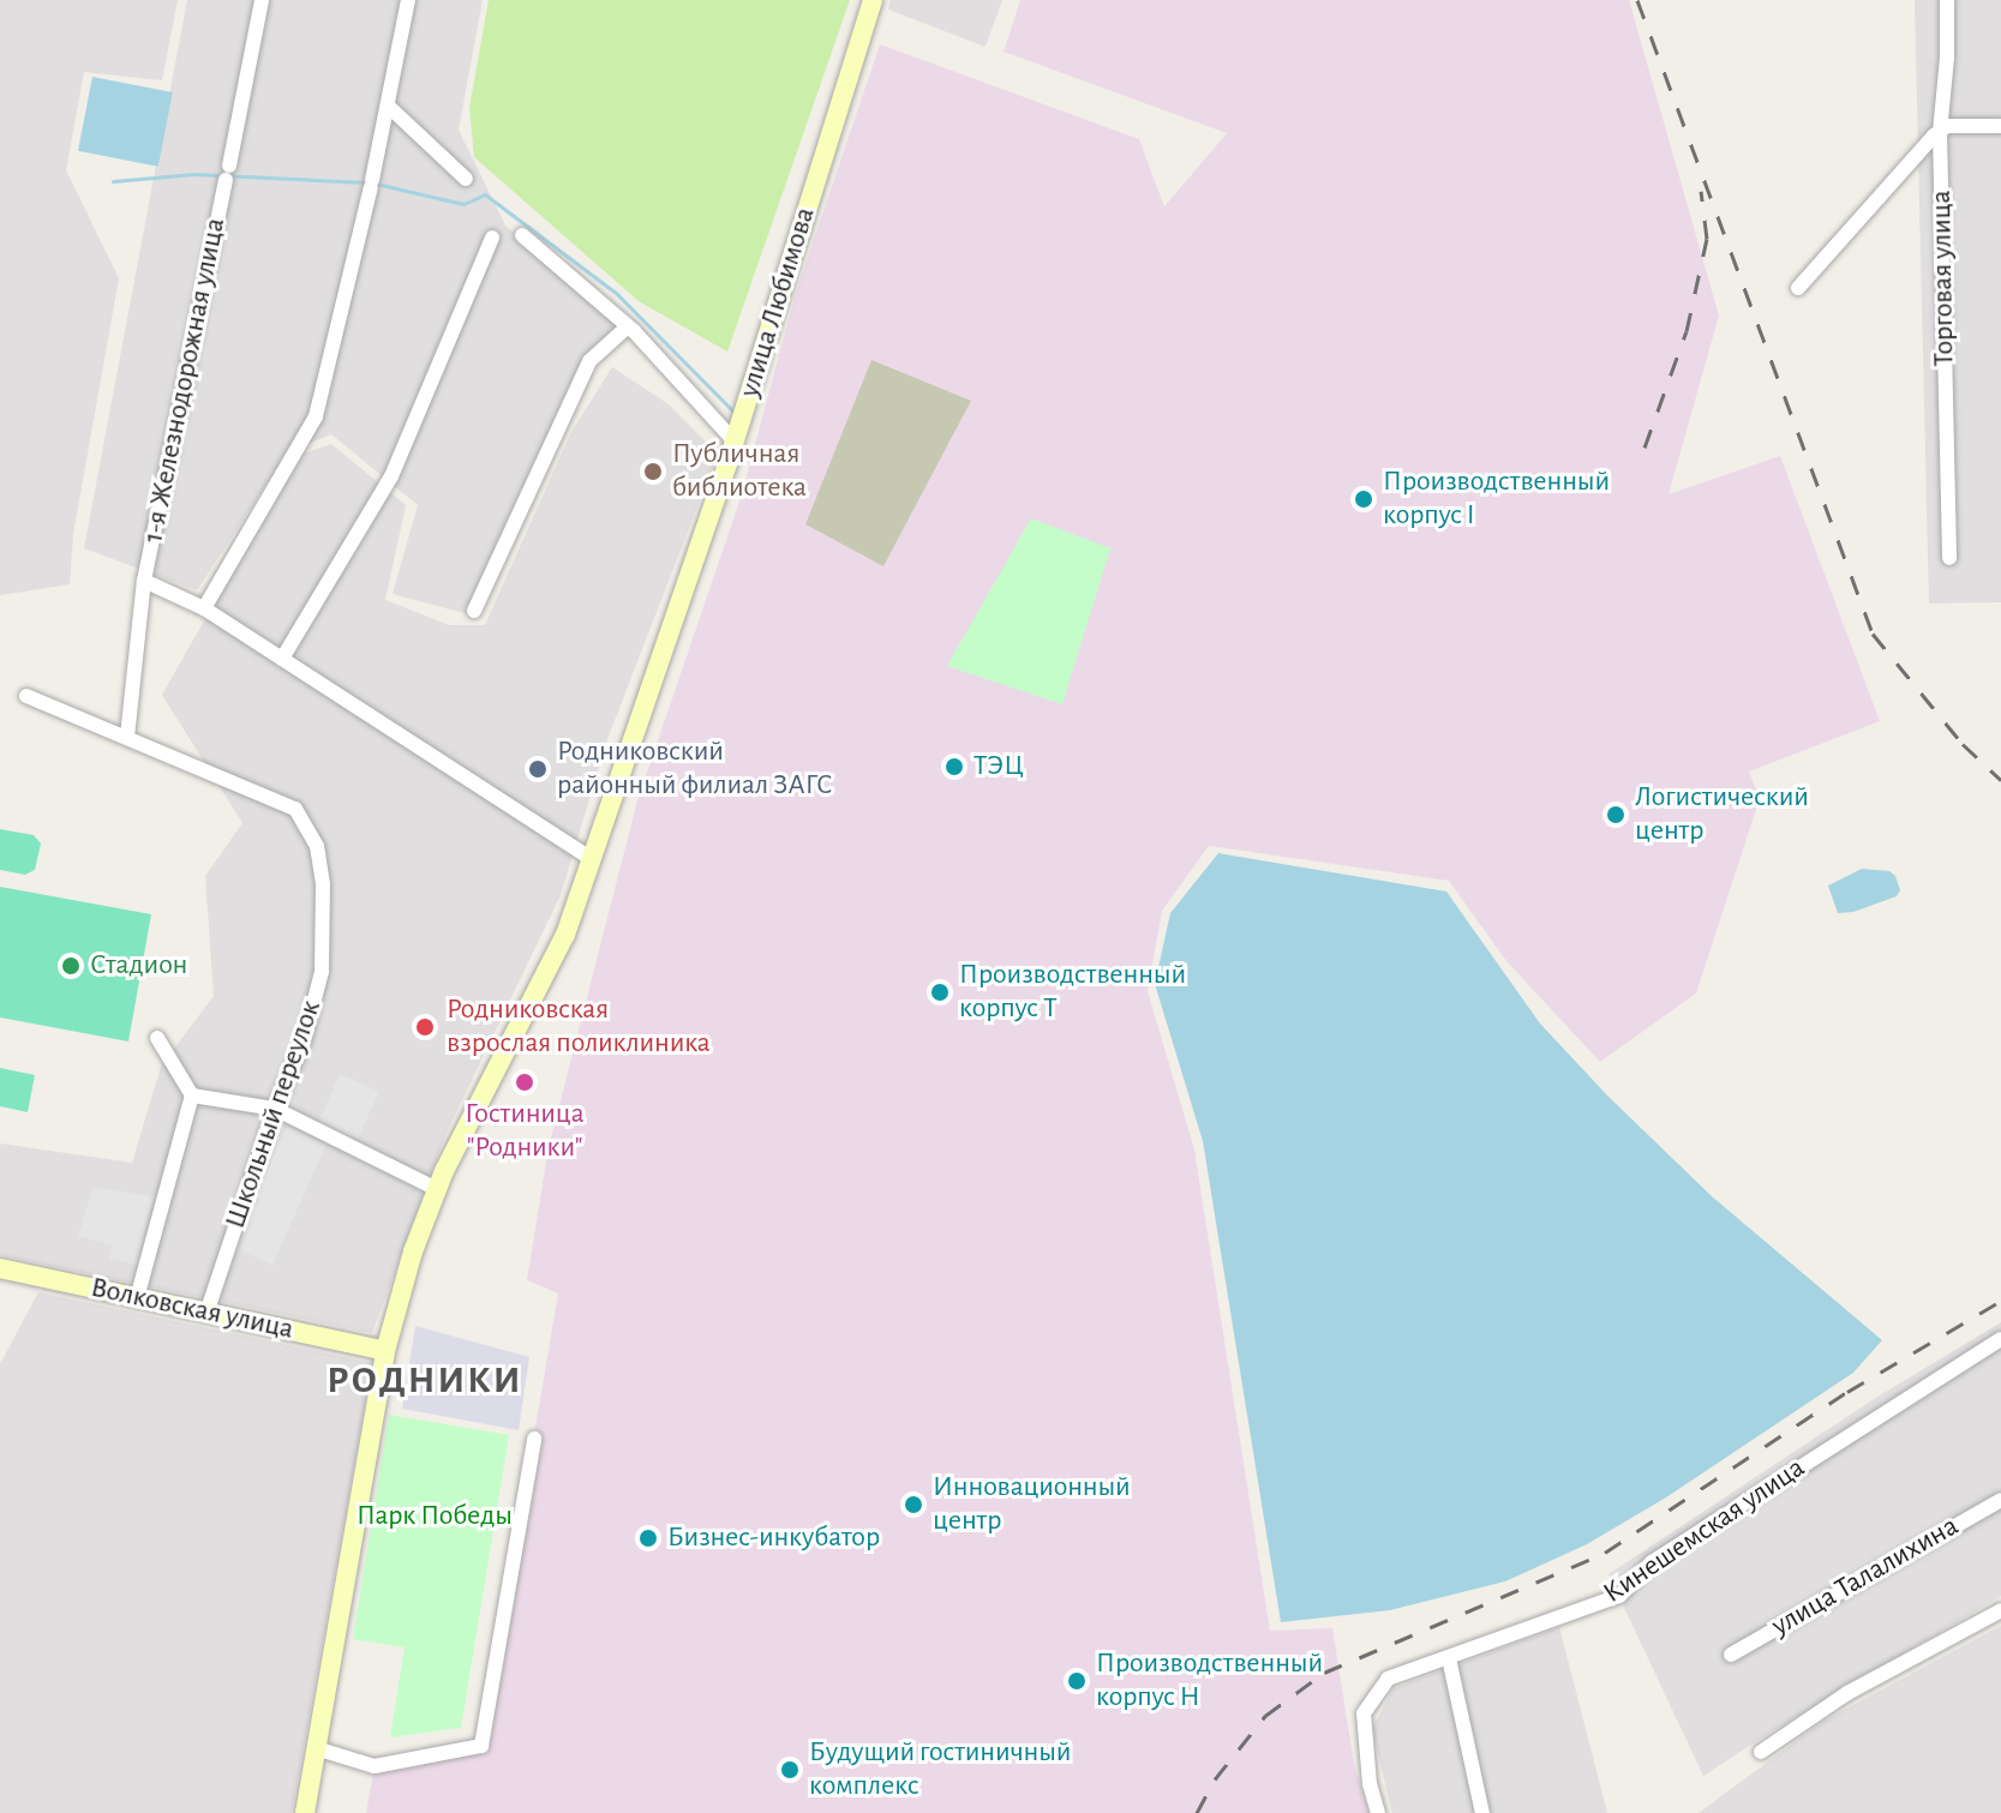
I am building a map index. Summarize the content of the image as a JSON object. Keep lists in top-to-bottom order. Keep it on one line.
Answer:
{"streets":{"main road":["улица Любимова","Волковская улица"],"street":["Торговая улица","1-я Железнодорожная улица","Школьный переулок","Кинешемская улица","улица Талалихина"]},"crossings":[["улица Любимова","Волковская улица"],["1-я Железнодорожная улица","Школьный переулок"],["Школьный переулок","Волковская улица"]],"districts":["РОДНИКИ"],"parks":["Парк Победы"],"places":["Публичная библиотека","Производственный корпус I","ТЭЦ","Родниковский районный филиал ЗАГС","Логистический центр","Стадион","Производственный корпус T","Родниковская взрослая поликлиника","Гостиница \"Родники\"","Инновационный центр","Бизнес-инкубатор","Производственный корпус H","Будущий гостиничный комплекс"]}
